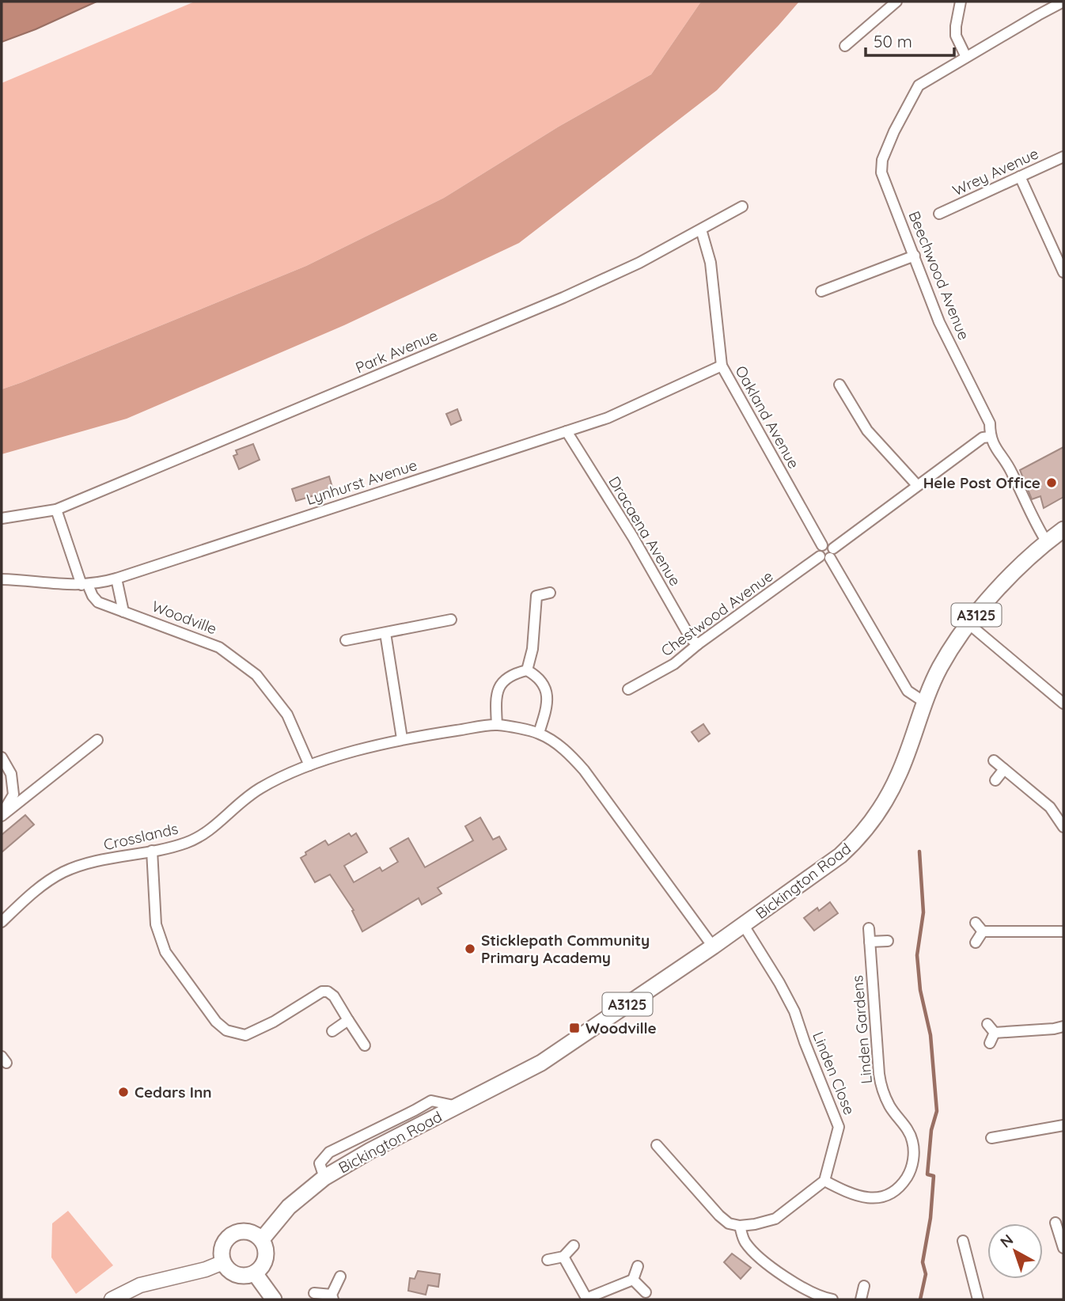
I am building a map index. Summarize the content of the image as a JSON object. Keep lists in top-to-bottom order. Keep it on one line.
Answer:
{"streets":{"main road":["A3125","Bickington Road"],"street":["Wrey Avenue","Beechwood Avenue","Park Avenue","Oakland Avenue","Lynhurst Avenue","Dracaena Avenue","Chestwood Avenue","Woodville","Crosslands","Linden Gardens","Linden Close"]},"crossings":[["Beechwood Avenue","Chestwood Avenue"],["Park Avenue","Oakland Avenue"],["Oakland Avenue","Lynhurst Avenue"],["Oakland Avenue","Chestwood Avenue"],["Lynhurst Avenue","Dracaena Avenue"],["Lynhurst Avenue","Woodville"],["Dracaena Avenue","Chestwood Avenue"],["Woodville","Crosslands"],["Bickington Road","Linden Close"],["Linden Gardens","Linden Close"]],"places":{"other":["Hele Post Office","Sticklepath Community Primary Academy","Cedars Inn"],"transit":["Woodville"]},"scale_bar":"50 m","north":"top left"}
